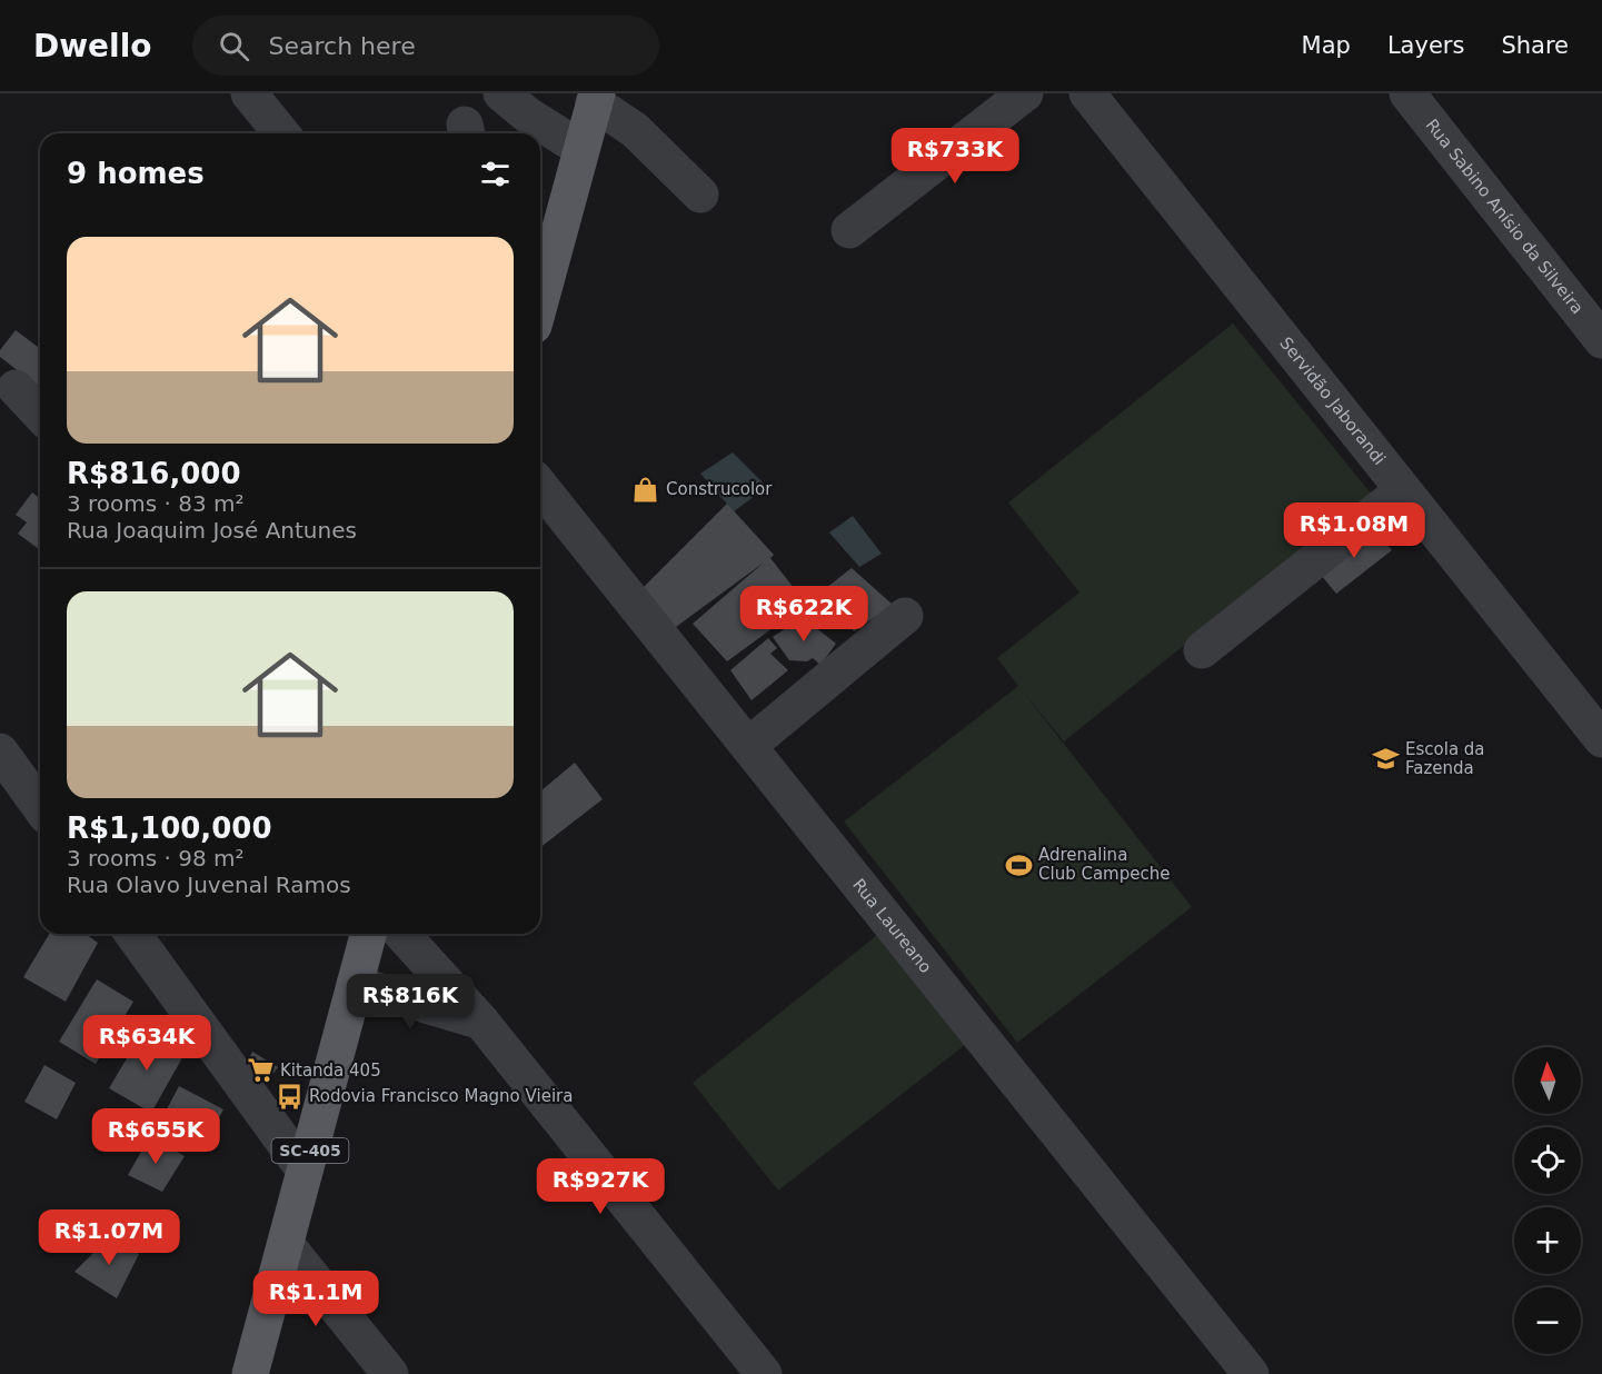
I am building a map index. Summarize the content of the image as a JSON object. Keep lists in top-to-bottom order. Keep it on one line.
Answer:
{"streets":{"main road":["SC-405"],"street":["Rua Sabino Anísio da Silveira","Servidão Jaborandi","Rua Laureano"]},"places":{"shop":["Construcolor"],"school or university":["Escola da Fazenda"],"sports":["Adrenalina Club Campeche"],"supermarket":["Kitanda 405"],"bus stop":["Rodovia Francisco Magno Vieira"]},"north":"top","page":{"header":"Dwello","search":"Search here","nav":["Map","Layers","Share"],"price":["R$733K","R$1.08M","R$622K","R$816K","R$634K","R$655K","R$927K","R$1.07M","R$1.1M"],"heading":"9 homes","list":[{"name":"R$816,000","note":"3 rooms · 83 m² · Rua Joaquim José Antunes"},{"name":"R$1,100,000","note":"3 rooms · 98 m² · Rua Olavo Juvenal Ramos"}],"map_buttons":["+","−"]}}
